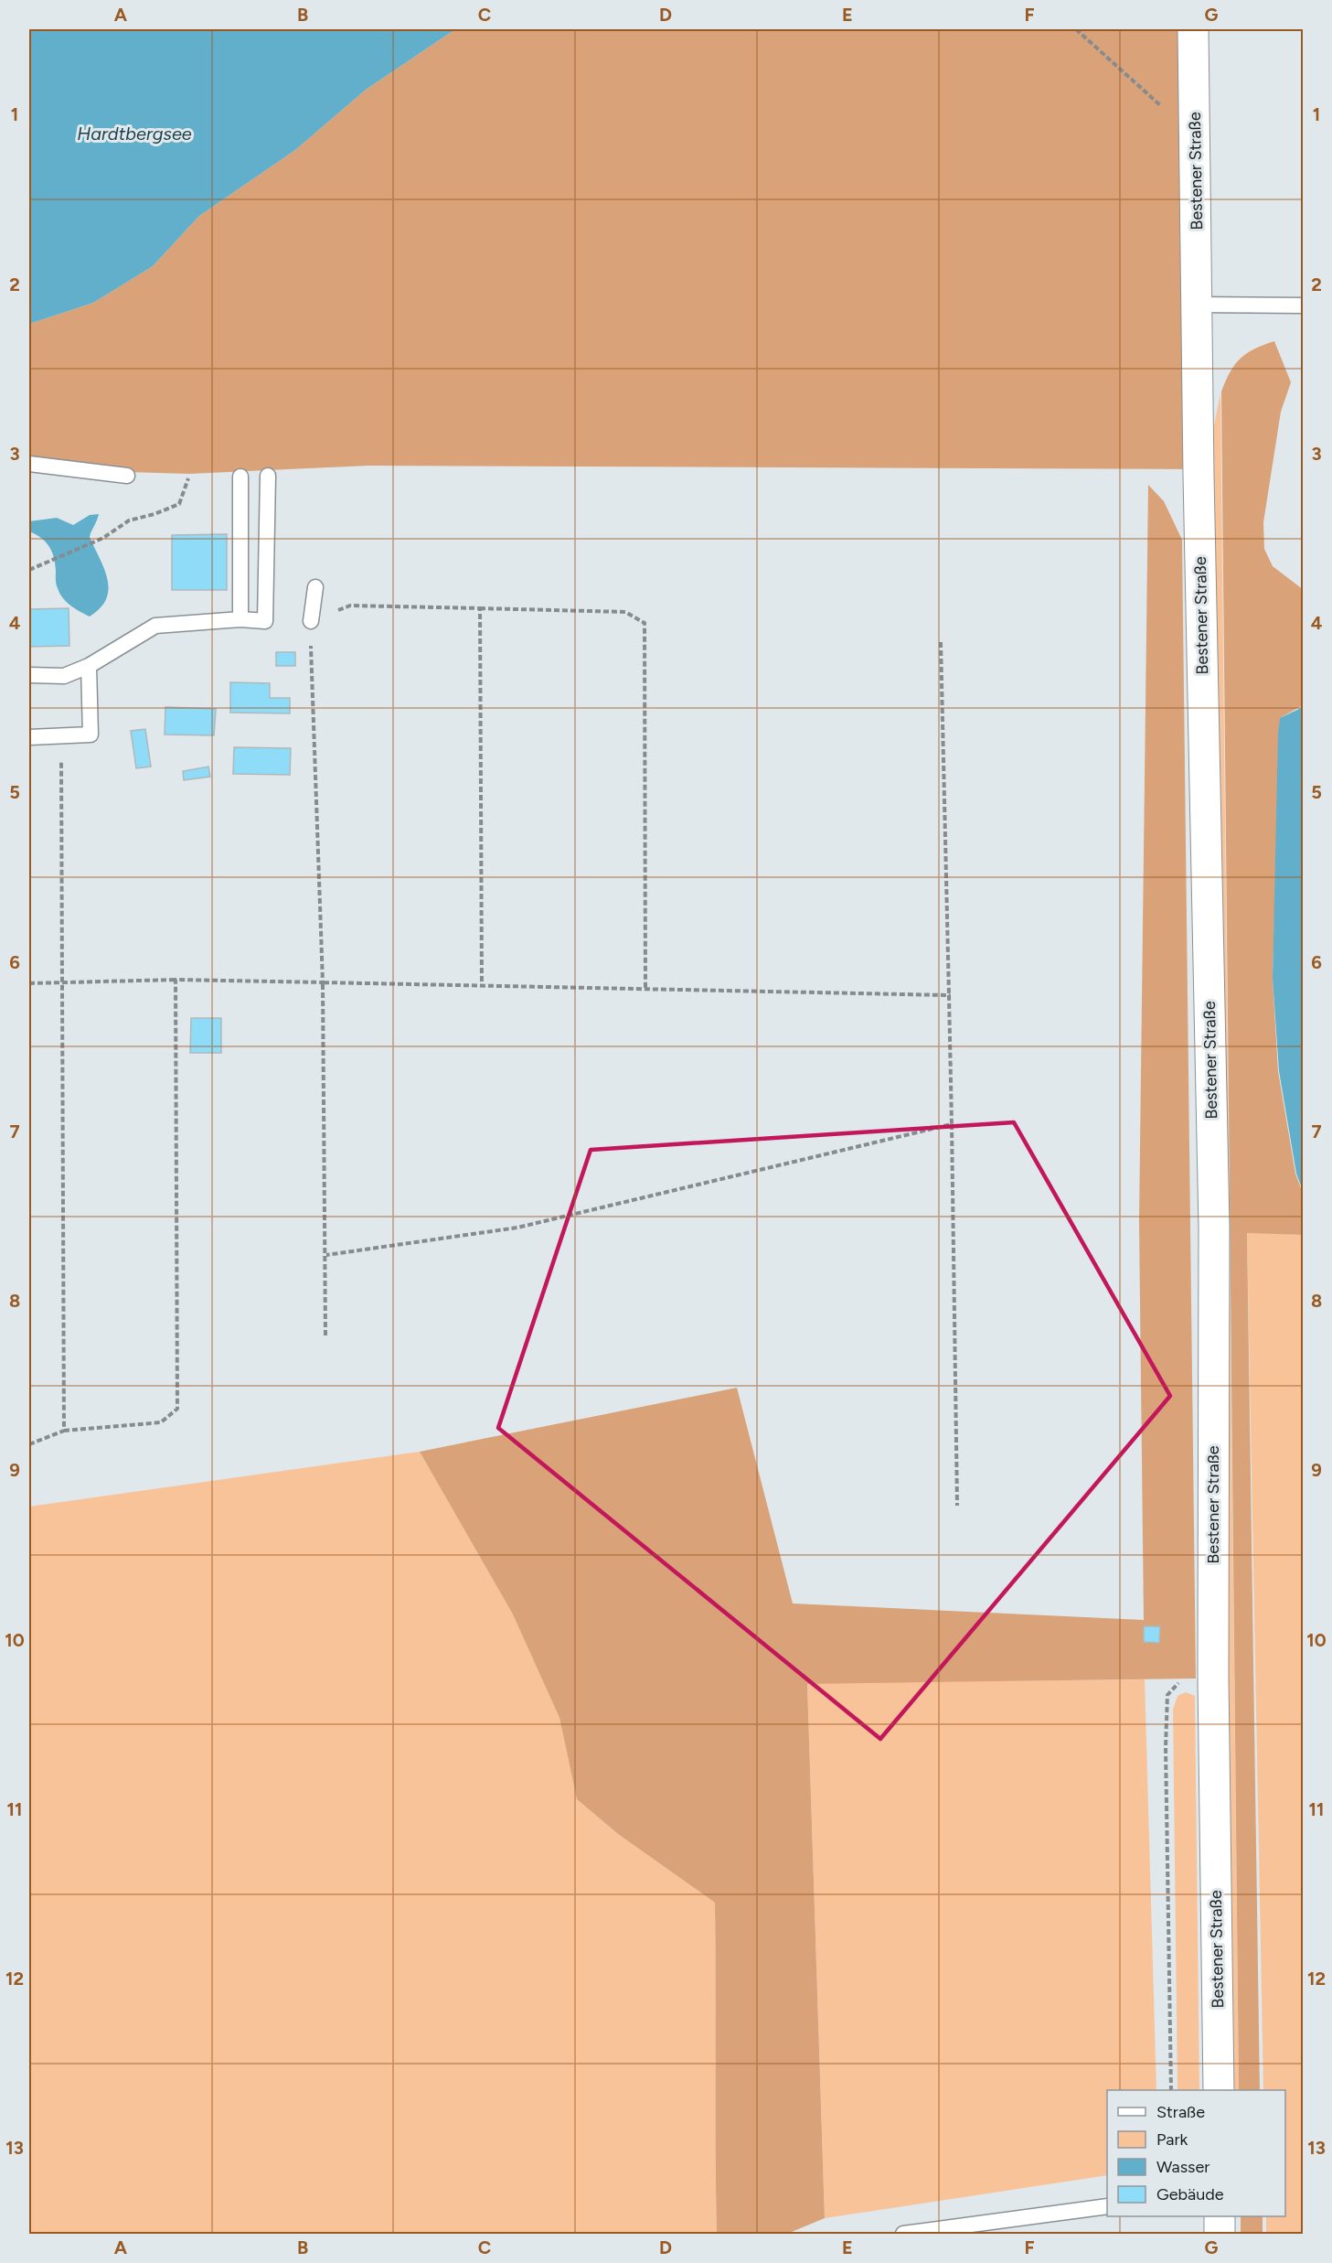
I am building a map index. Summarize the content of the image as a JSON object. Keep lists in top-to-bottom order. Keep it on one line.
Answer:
{"streets":{"street":["Bestener Straße"]},"water":["Hardtbergsee"],"legend":["Straße","Park","Wasser","Gebäude"],"grid":{"columns":["A","B","C","D","E","F","G"],"rows":["1","2","3","4","5","6","7","8","9","10","11","12","13"]}}
